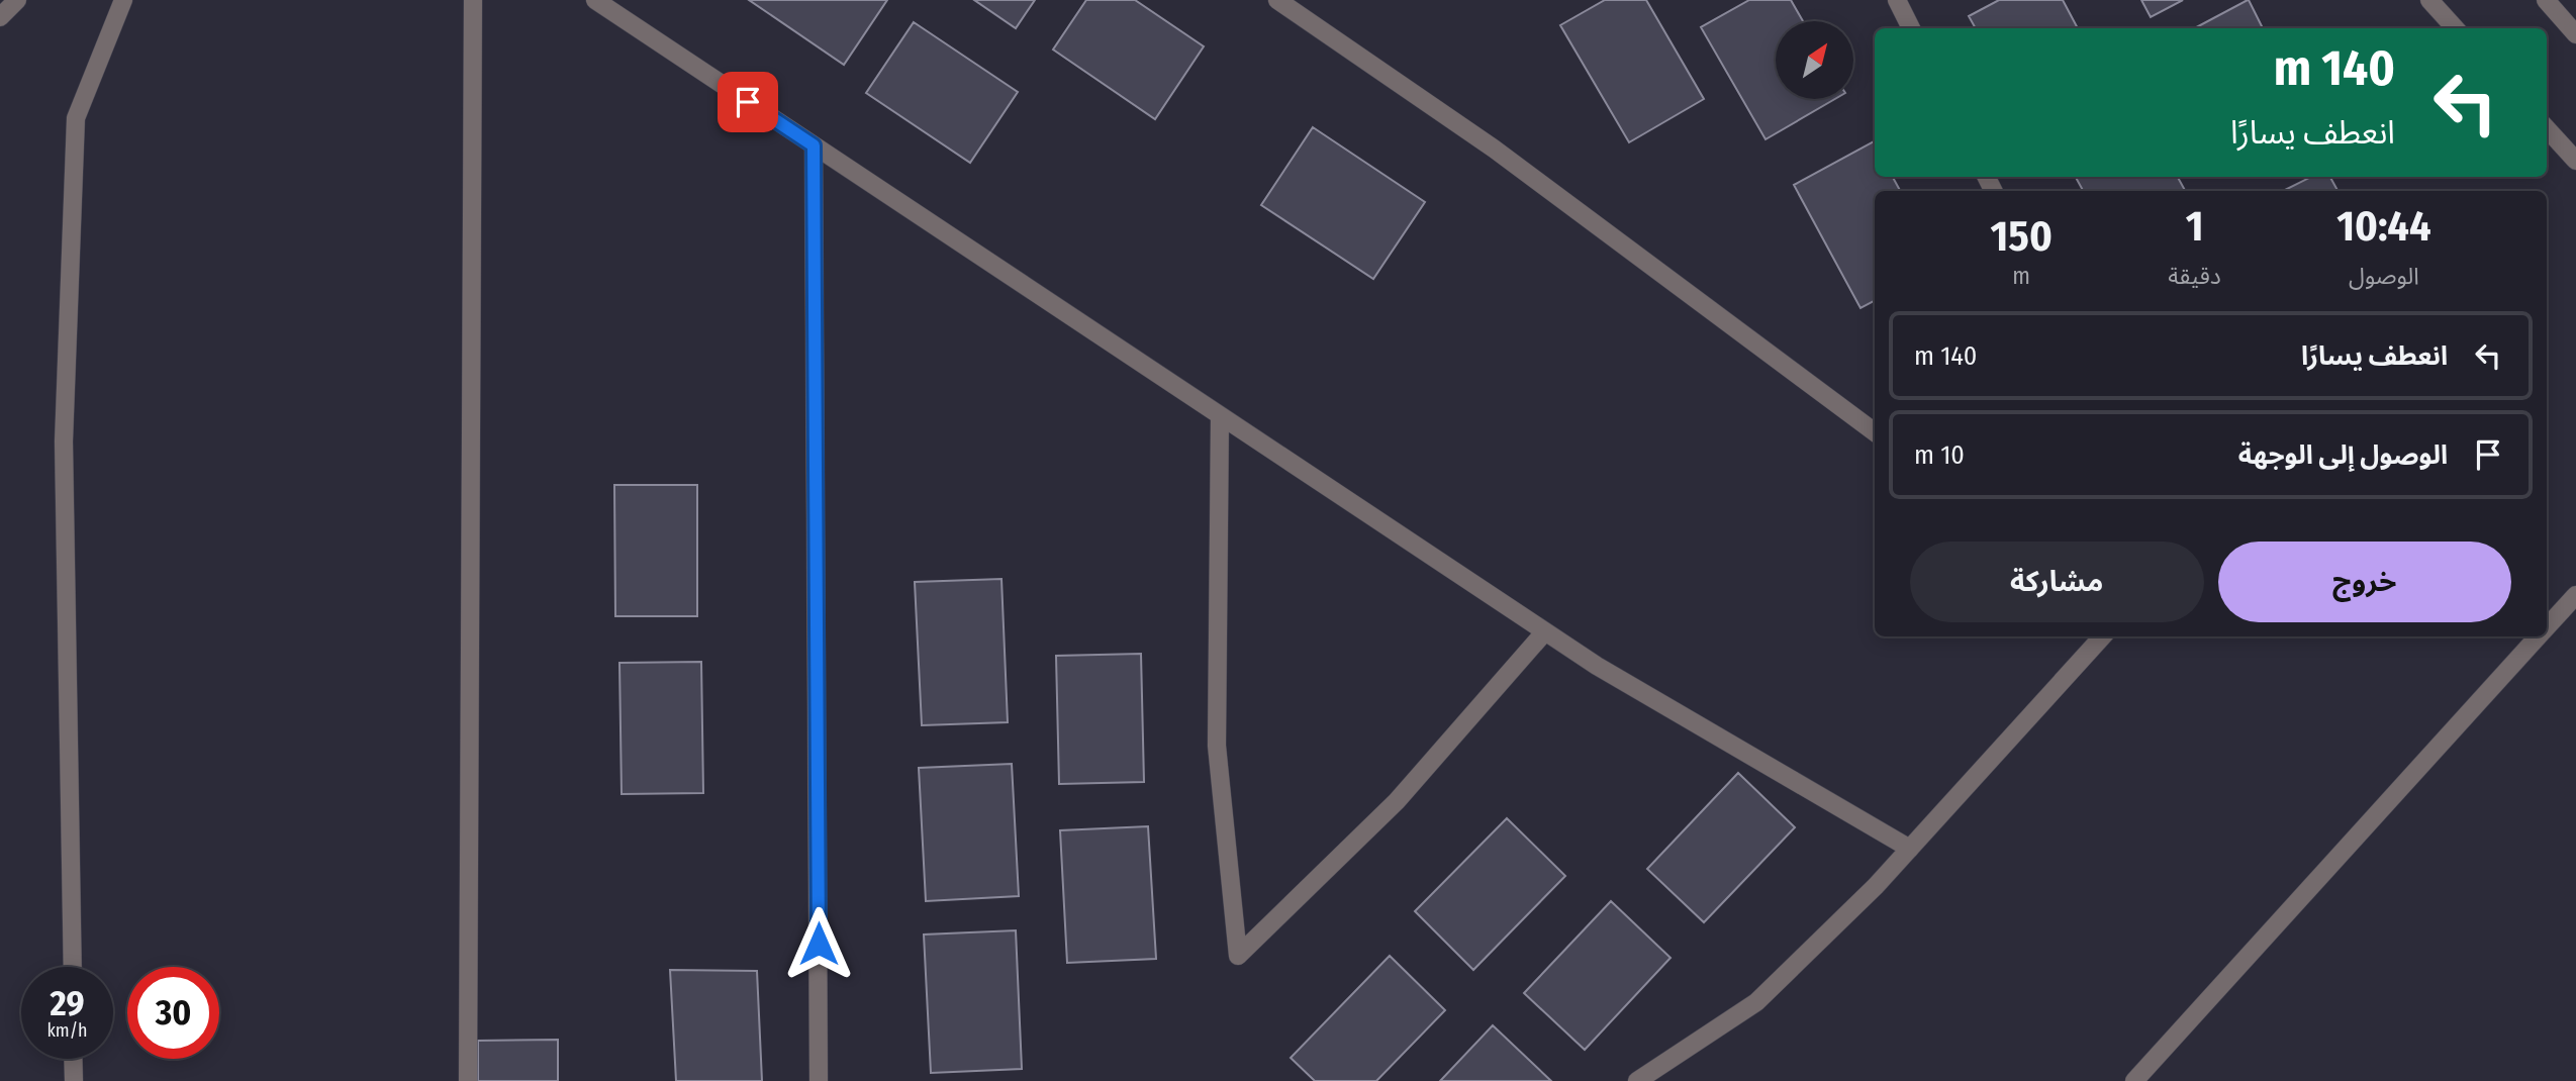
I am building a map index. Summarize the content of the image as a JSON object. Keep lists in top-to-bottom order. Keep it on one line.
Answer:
{"north":"top right","page":{"turn":["140 m","انعطف يسارًا"],"eta":["10:44","الوصول","1","دقيقة","150","m"],"list":[{"name":"انعطف يسارًا","value":"140 m"},{"name":"الوصول إلى الوجهة","value":"10 m"}],"buttons":["خروج","مشاركة"],"speed":"29 km/h","limit":"30"}}
